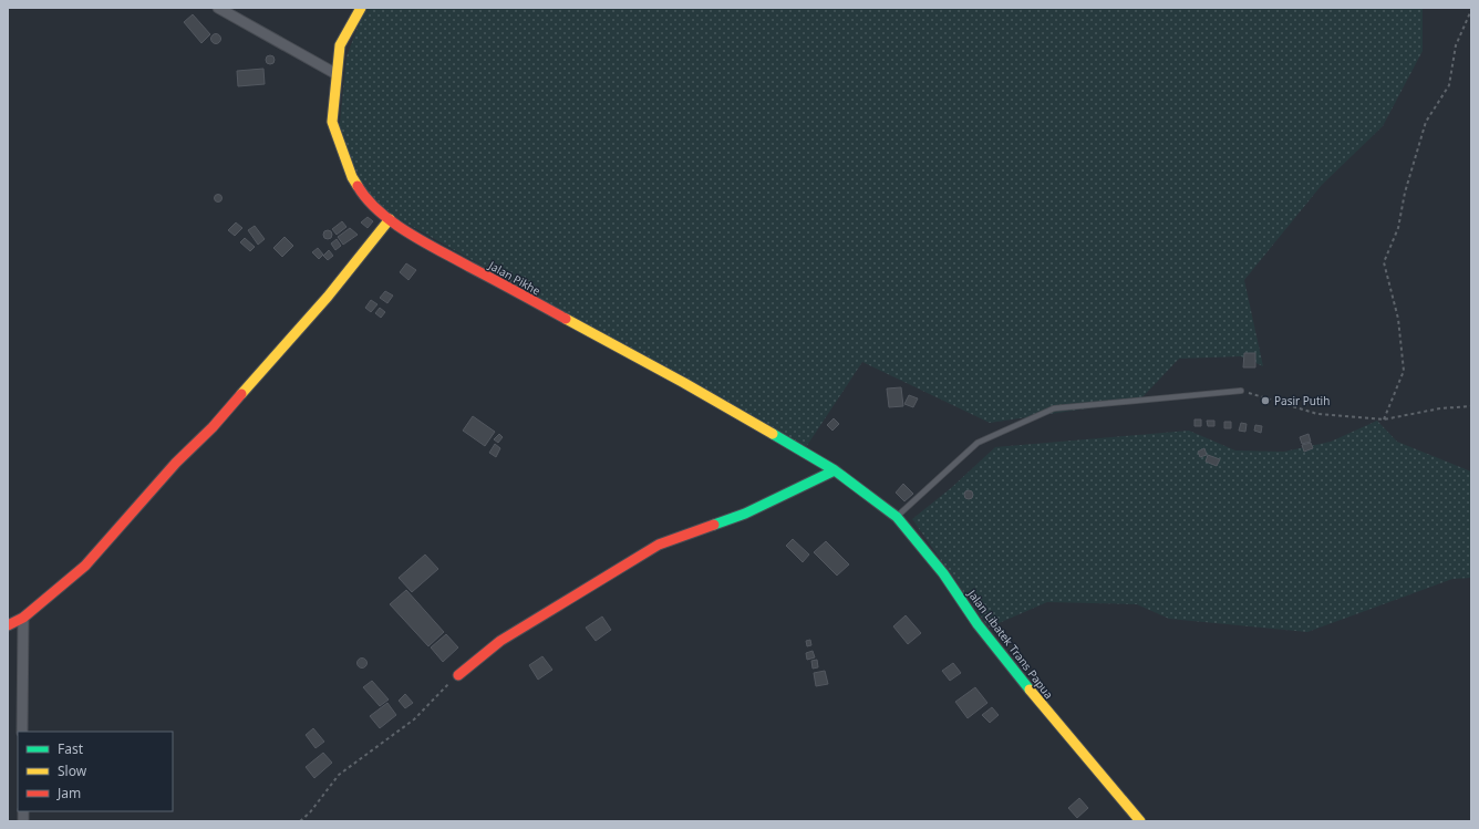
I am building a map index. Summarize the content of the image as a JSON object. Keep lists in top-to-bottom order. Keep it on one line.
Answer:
{"streets":{"main road":["Jalan Pikhe","Jalan Libatek Trans Papua"]},"crossings":[["Jalan Pikhe","Jalan Libatek Trans Papua"]],"places":["Pasir Putih"],"legend":["Fast","Slow","Jam"]}
